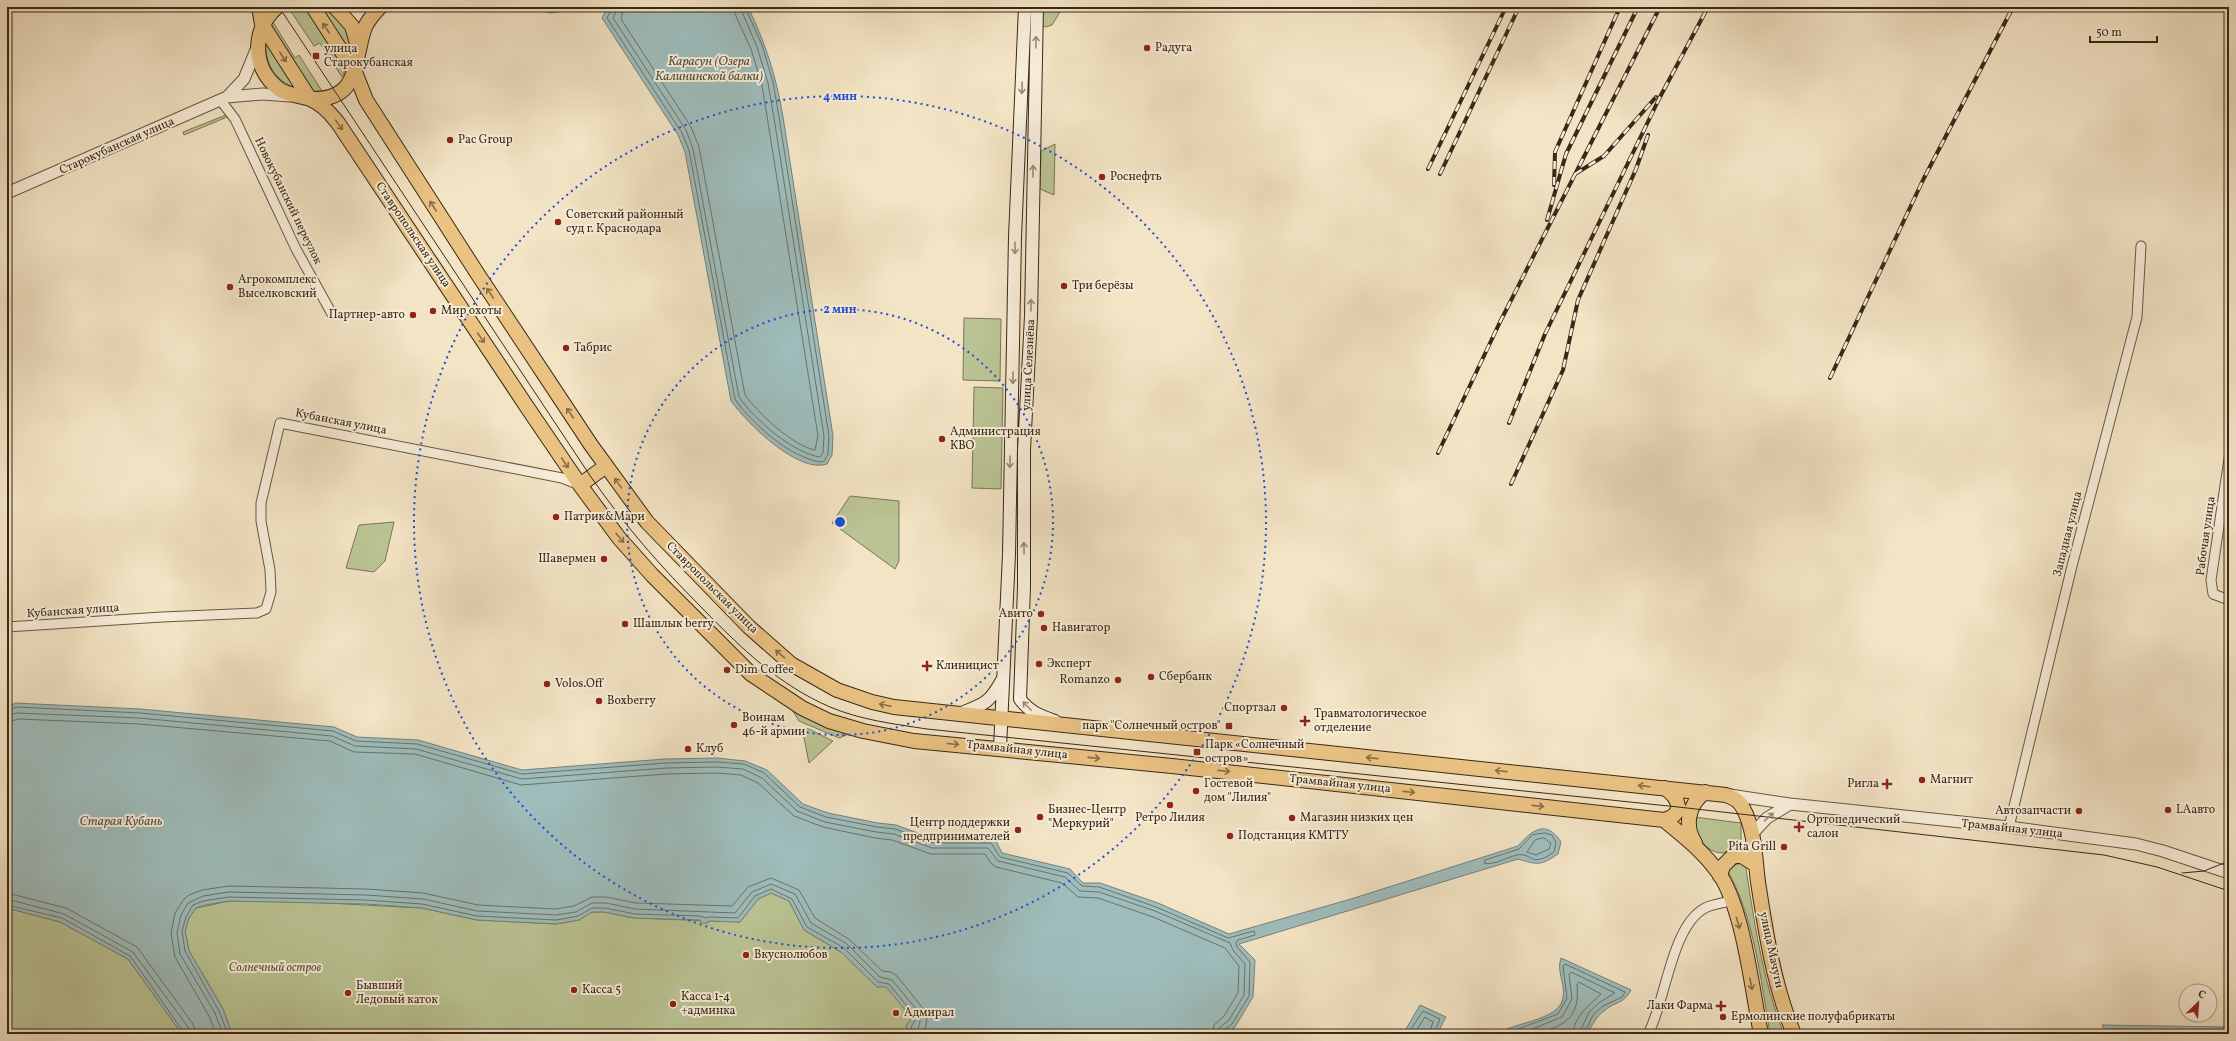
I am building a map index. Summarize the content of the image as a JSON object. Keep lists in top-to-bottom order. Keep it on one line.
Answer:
{"streets":{"main road":["Ставропольская улица","улица Селезнёва","Трамвайная улица","улица Мачуги"],"street":["Старокубанская улица","Новокубанский переулок","Кубанская улица","Западная улица","Рабочая улица"]},"crossings":[["Старокубанская улица","Новокубанский переулок"],["Старокубанская улица","Ставропольская улица"],["Ставропольская улица","Кубанская улица"],["Ставропольская улица","Трамвайная улица"],["улица Селезнёва","Трамвайная улица"],["Западная улица","Трамвайная улица"],["Трамвайная улица","улица Мачуги"]],"water":["Карасун (Озера Калининской балки)","Старая Кубань"],"parks":["Солнечный остров"],"places":{"other":["Радуга","Pac Group","Роснефть","Советский районный суд г. Краснодара","Три берёзы","Агрокомплекс Выселковский","Мир охоты","Партнер-авто","Табрис","Администрация КВО","Патрик&Мари","Шавермен","Авито","Шашлык berry","Навигатор","Эксперт","Dim Coffee","Сбербанк","Romanzo","Volos.Off","Boxberry","Спортзал","Воинам 46-й армии","Клуб","Магнит","Гостевой дом \"Лилия\"","Ретро Лилия","LAавто","Автозапчасти","Бизнес-Центр \"Меркурий\"","Магазин низких цен","Центр поддержки предпринимателей","Подстанция КМТТУ","Pita Grill","Вкуснолюбов","Касса 5","Бывший Ледовый каток","Касса 1-4 +админка","Адмирал","Ермолинские полуфабрикаты"],"transit":["улица Старокубанская","парк \"Солнечный остров\"","Парк «Солнечный остров»"],"health":["Клиницист","Травматологическое отделение","Ригла","Ортопедический салон","Лаки Фарма"]},"scale_bar":"50 m","north":"top right","rings":["4 мин","2 мин"]}
